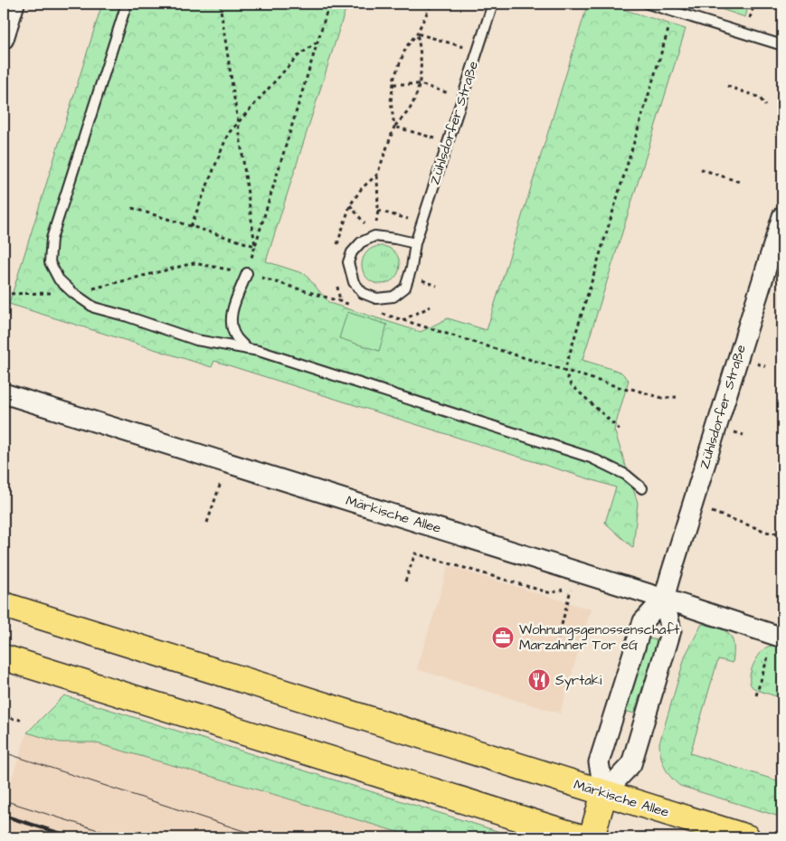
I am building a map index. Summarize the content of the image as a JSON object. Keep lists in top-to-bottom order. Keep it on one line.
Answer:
{"streets":{"main road":["Märkische Allee"],"street":["Zühlsdorfer Straße"]},"crossings":[["Zühlsdorfer Straße","Märkische Allee"]],"places":{"office":["Wohnungsgenossenschaft Marzahner Tor eG"],"restaurant":["Syrtaki"]}}
